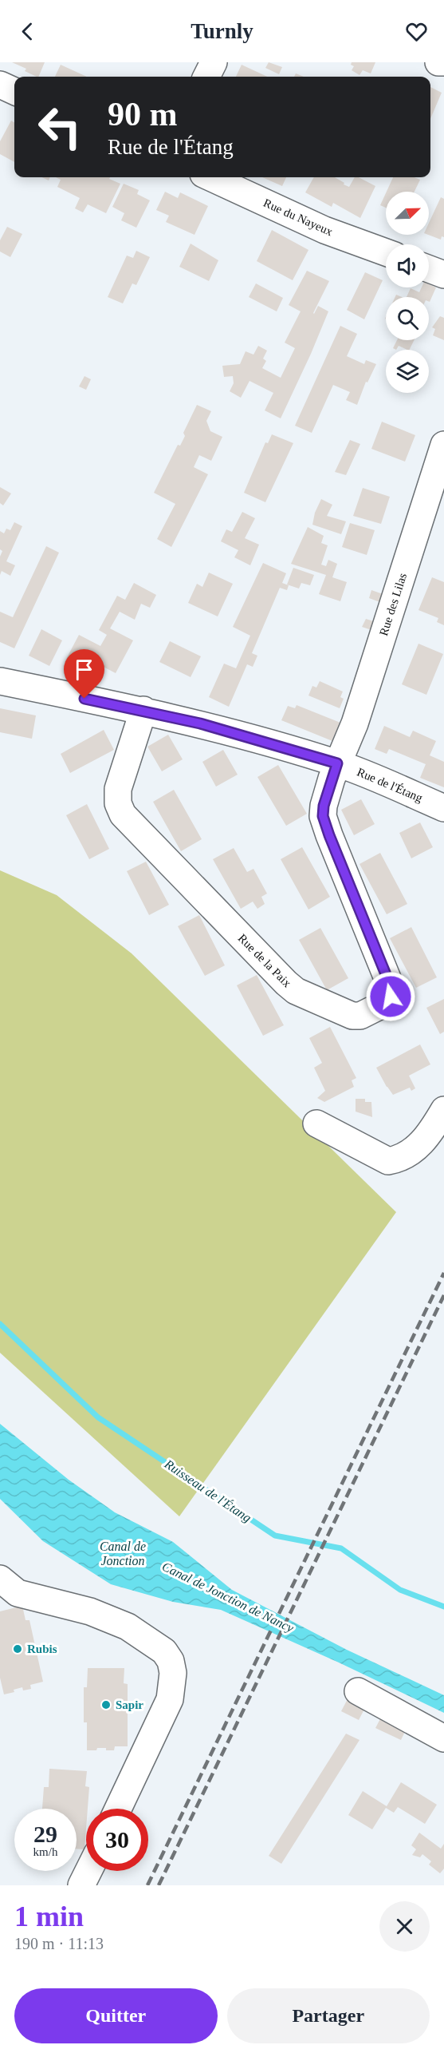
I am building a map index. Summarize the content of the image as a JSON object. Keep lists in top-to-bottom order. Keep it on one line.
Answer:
{"streets":{"street":["Rue du Nayeux","Rue des Lilas","Rue de l'Étang","Rue de la Paix"]},"crossings":[["Rue des Lilas","Rue de l'Étang"],["Rue des Lilas","Rue de la Paix"],["Rue de l'Étang","Rue de la Paix"]],"water":["Ruisseau de l'Étang","Canal de Jonction","Canal de Jonction de Nancy"],"places":["Rubis","Sapir"],"north":"top right","page":{"header":"Turnly","turn":["90 m","Rue de l'Étang"],"speed":"29 km/h","limit":"30","heading":["1 min","190 m · 11:13"],"buttons":["Quitter","Partager"]}}
